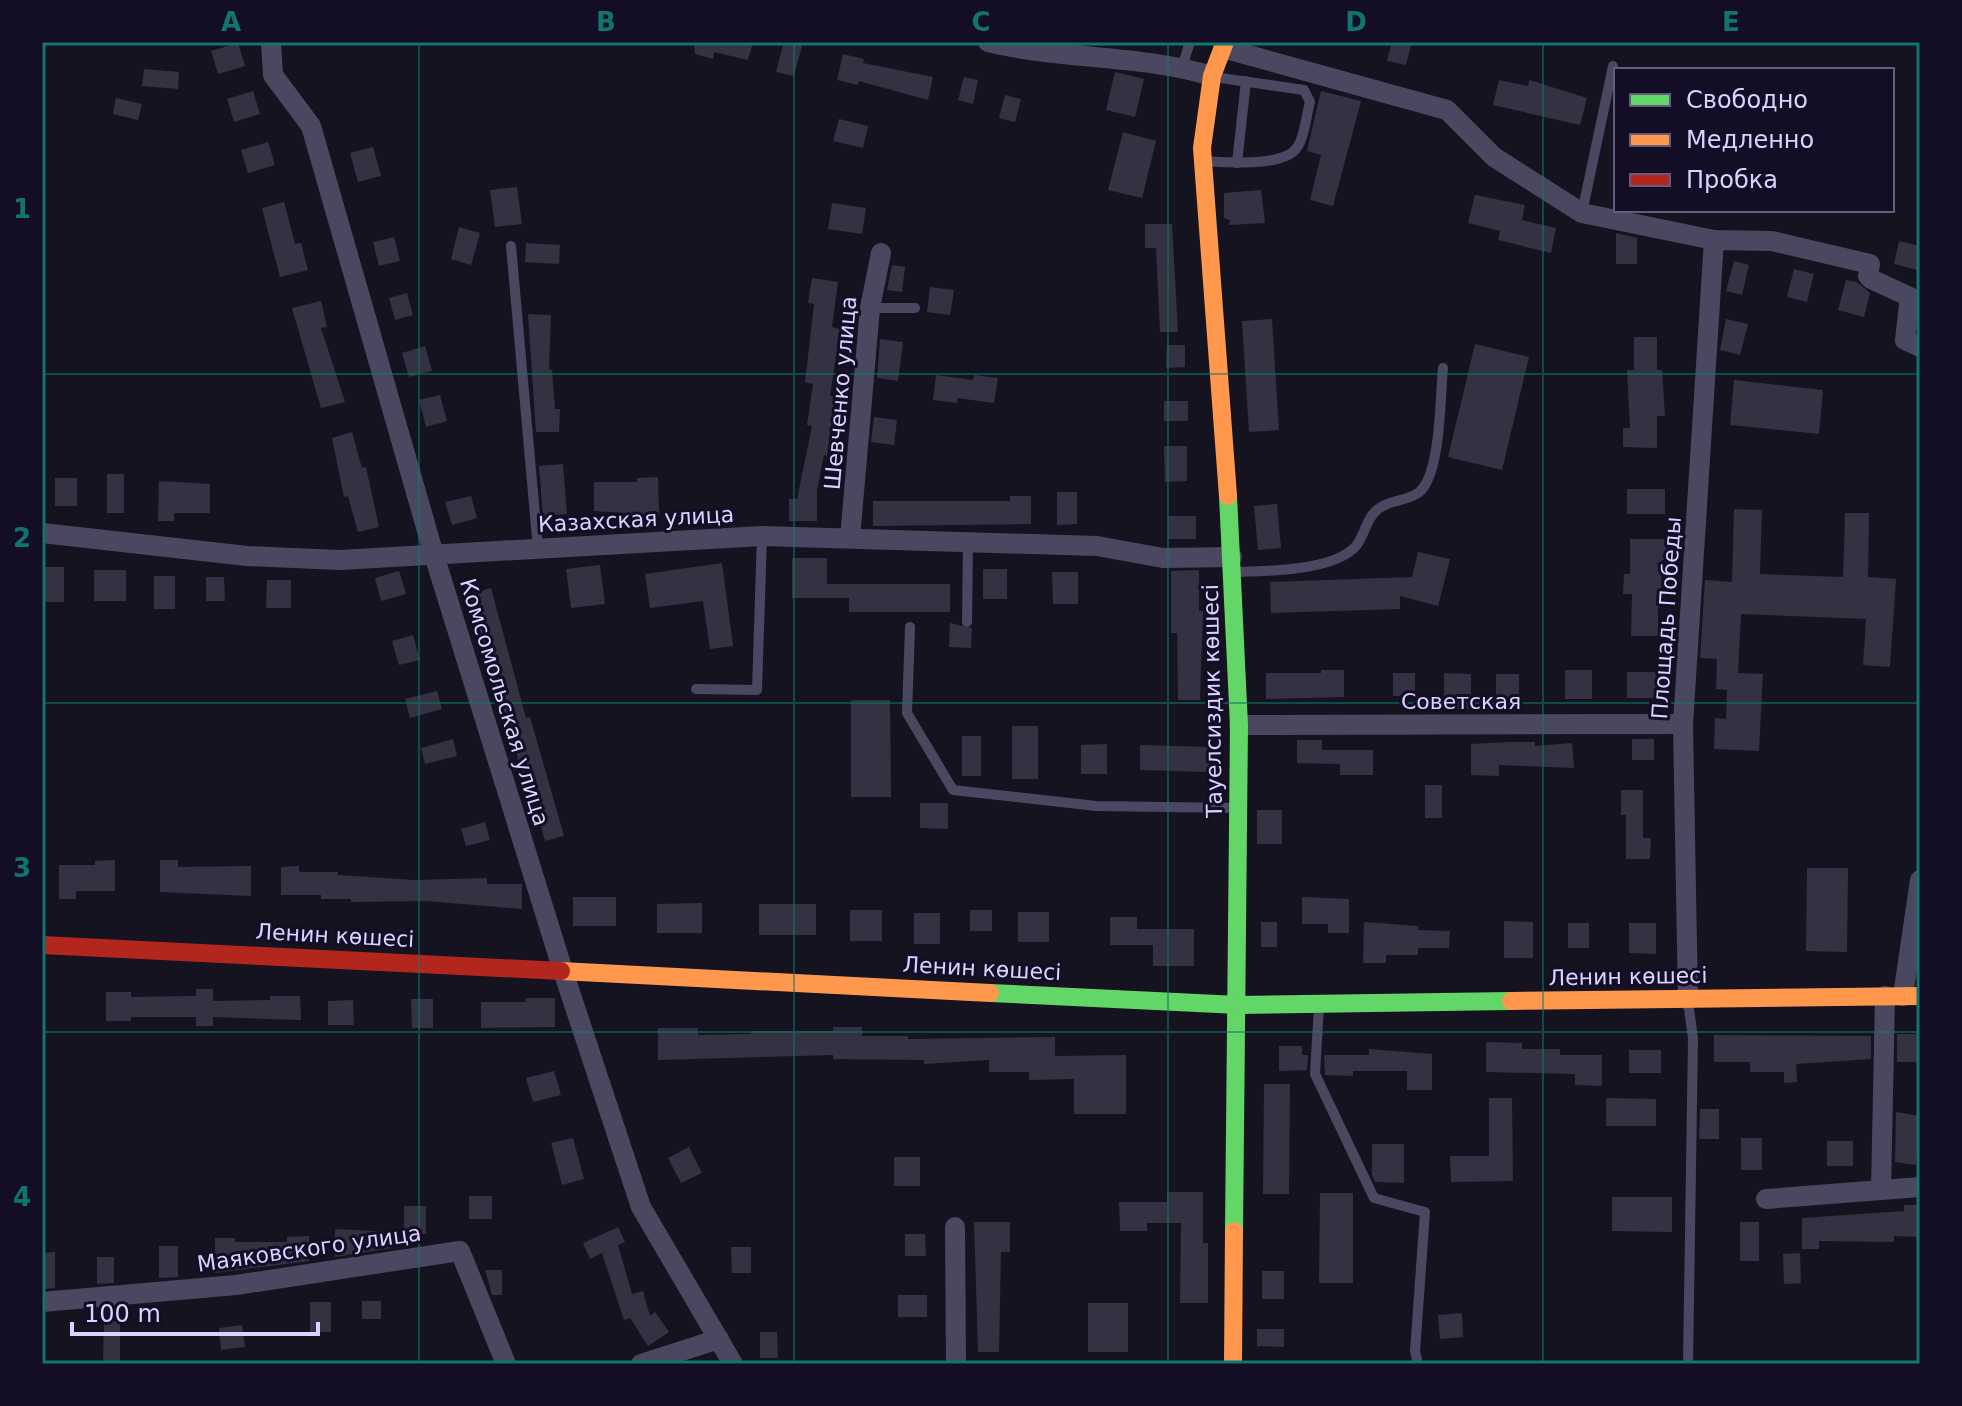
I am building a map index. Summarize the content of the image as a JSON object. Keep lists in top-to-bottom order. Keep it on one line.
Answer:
{"streets":{"street":["Шевченко улица","Казахская улица","Площадь Победы","Тауелсиздик көшесі","Советская","Комсомольская улица","Ленин көшесі","Маяковского улица"]},"crossings":[["Шевченко улица","Казахская улица"],["Казахская улица","Тауелсиздик көшесі"],["Казахская улица","Комсомольская улица"],["Площадь Победы","Советская"],["Площадь Победы","Ленин көшесі"],["Тауелсиздик көшесі","Советская"],["Тауелсиздик көшесі","Ленин көшесі"],["Комсомольская улица","Ленин көшесі"]],"legend":["Свободно","Медленно","Пробка"],"scale_bar":"100 m","grid":{"columns":["A","B","C","D","E"],"rows":["1","2","3","4"]}}
